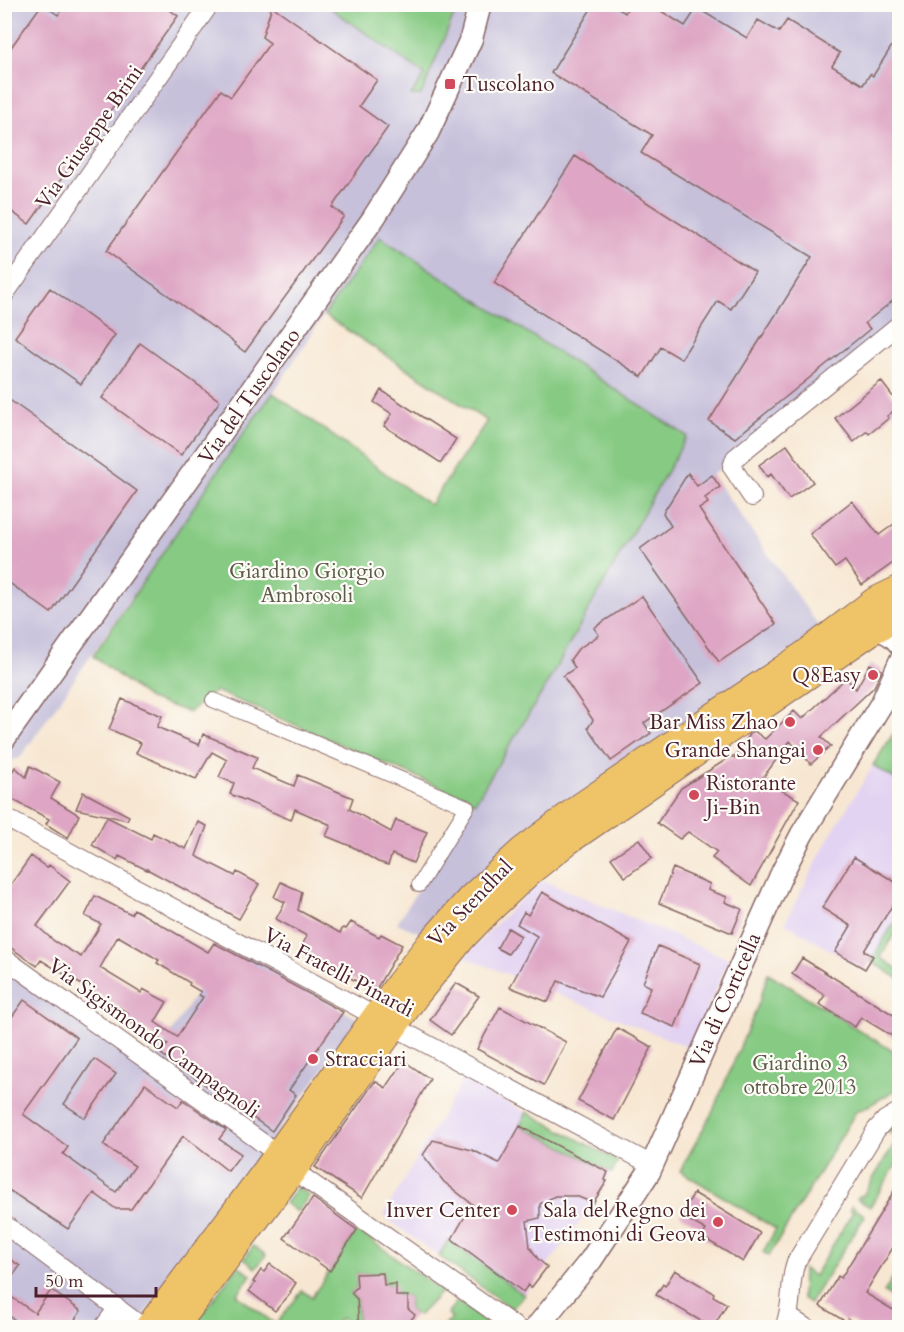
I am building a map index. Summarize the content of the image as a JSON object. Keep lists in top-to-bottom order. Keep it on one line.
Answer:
{"streets":{"main road":["Via Stendhal"],"street":["Via Giuseppe Brini","Via del Tuscolano","Via Fratelli Pinardi","Via di Corticella","Via Sigismondo Campagnoli"]},"crossings":[["Via Stendhal","Via Fratelli Pinardi"],["Via Stendhal","Via Sigismondo Campagnoli"],["Via Fratelli Pinardi","Via di Corticella"]],"parks":["Giardino Giorgio Ambrosoli","Giardino 3 ottobre 2013"],"places":{"transit":["Tuscolano"],"other":["Q8Easy","Bar Miss Zhao","Grande Shangai","Ristorante Ji-Bin","Stracciari","Inver Center","Sala del Regno dei Testimoni di Geova"]},"scale_bar":"50 m"}
